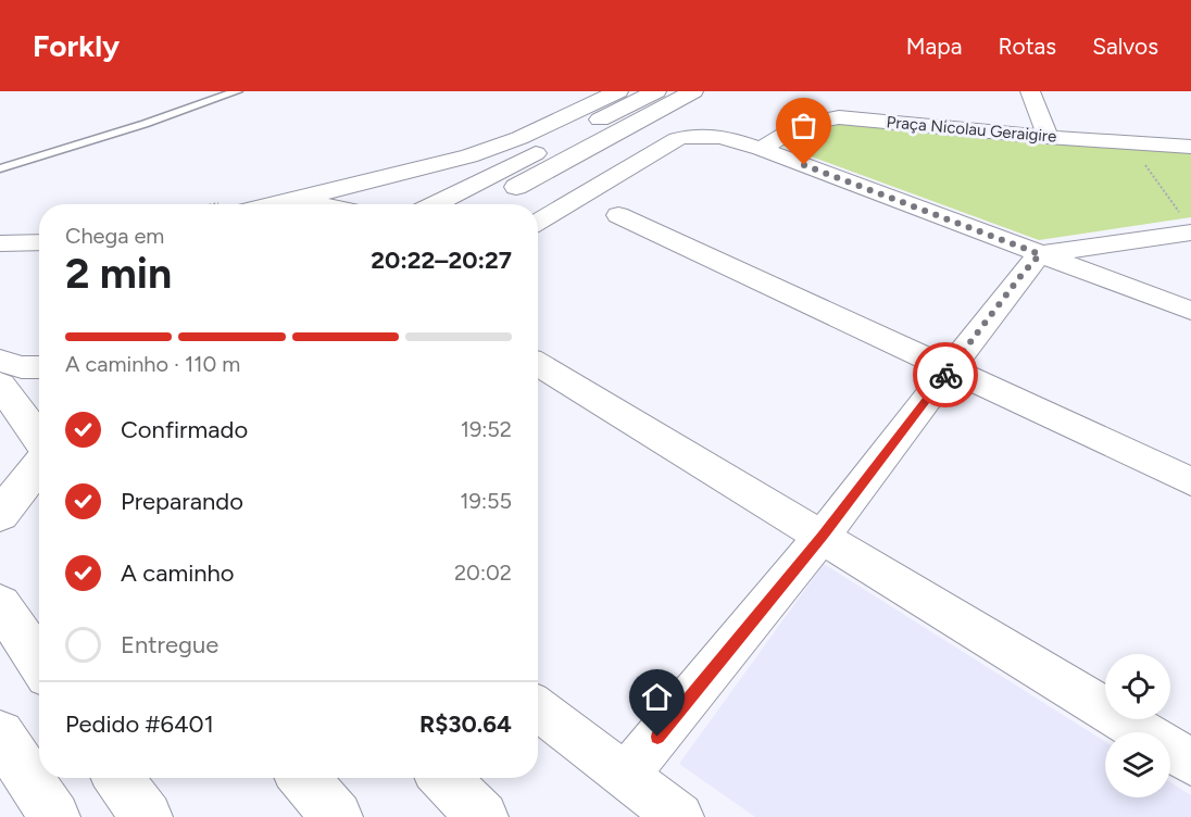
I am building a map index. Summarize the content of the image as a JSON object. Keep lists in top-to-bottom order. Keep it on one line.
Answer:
{"streets":{"street":["Praça Nicolau Geraigire"]},"page":{"header":"Forkly","nav":["Mapa","Rotas","Salvos"],"heading":["2 min","Chega em","20:22–20:27"],"panel":["Pedido #6401","R$30.64"],"bar":"A caminho · 110 m","list":[["Confirmado","19:52"],["Preparando","19:55"],["A caminho","20:02"],"Entregue"]}}
